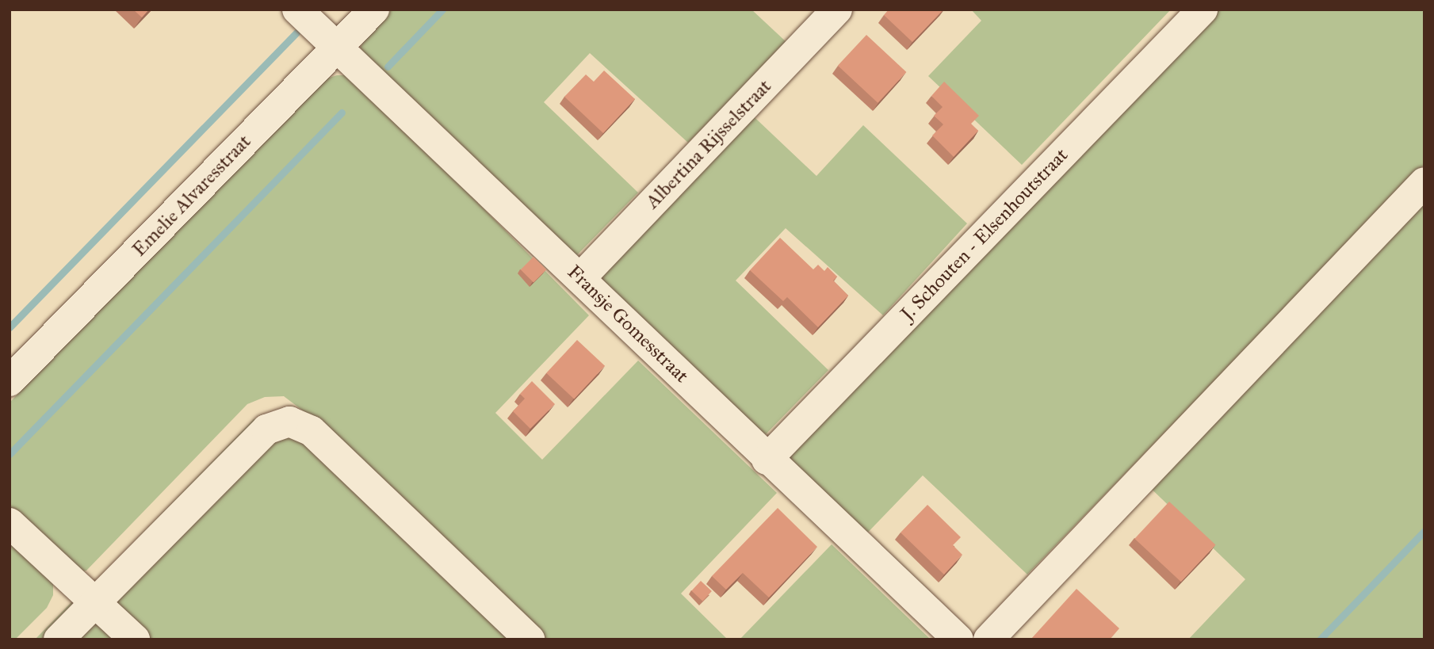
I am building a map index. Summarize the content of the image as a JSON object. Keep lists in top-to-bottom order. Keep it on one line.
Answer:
{"streets":{"street":["Albertina Rijsselstraat","Emelie Alvaresstraat","J. Schouten - Elsenhoutstraat","Fransje Gomesstraat"]},"crossings":[["Albertina Rijsselstraat","Fransje Gomesstraat"],["Emelie Alvaresstraat","Fransje Gomesstraat"],["J. Schouten - Elsenhoutstraat","Fransje Gomesstraat"]]}
